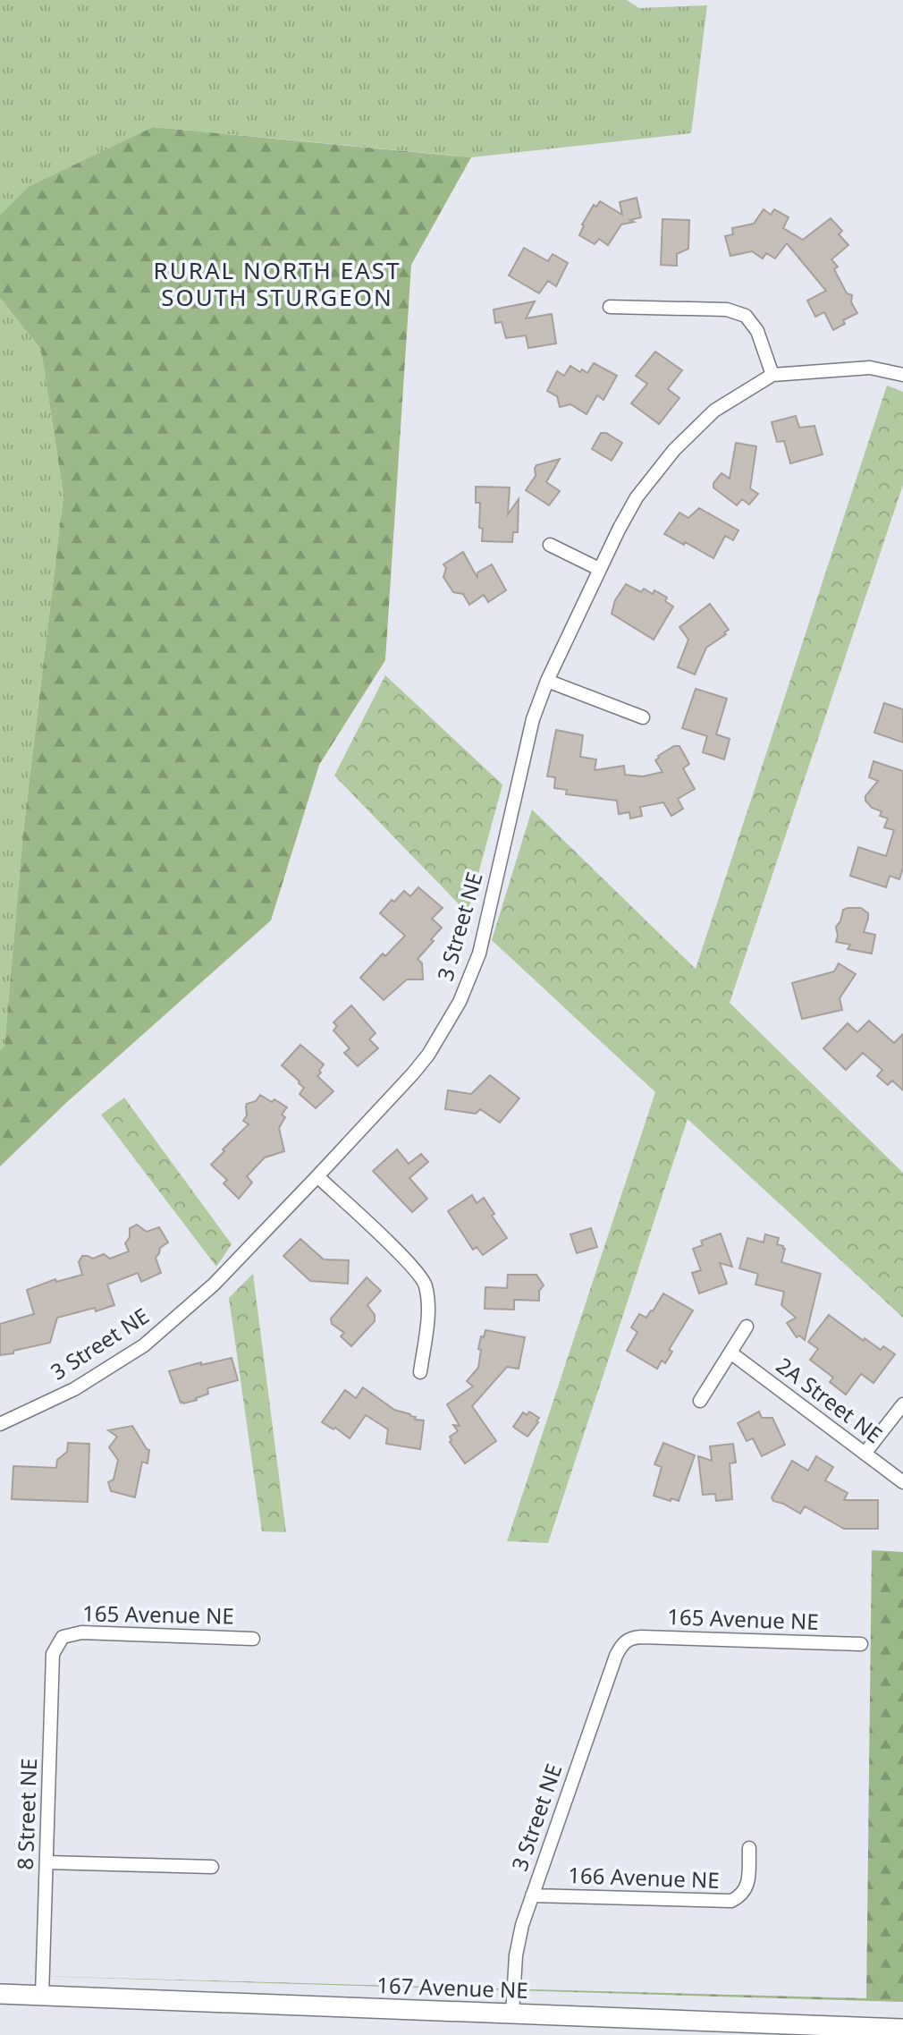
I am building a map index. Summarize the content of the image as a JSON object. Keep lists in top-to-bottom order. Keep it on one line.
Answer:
{"streets":{"street":["3 Street NE","2A Street NE","165 Avenue NE","8 Street NE","166 Avenue NE","167 Avenue NE"]},"crossings":[["3 Street NE","165 Avenue NE"],["3 Street NE","166 Avenue NE"],["3 Street NE","167 Avenue NE"],["165 Avenue NE","8 Street NE"],["8 Street NE","167 Avenue NE"]],"districts":["RURAL NORTH EAST SOUTH STURGEON"]}
